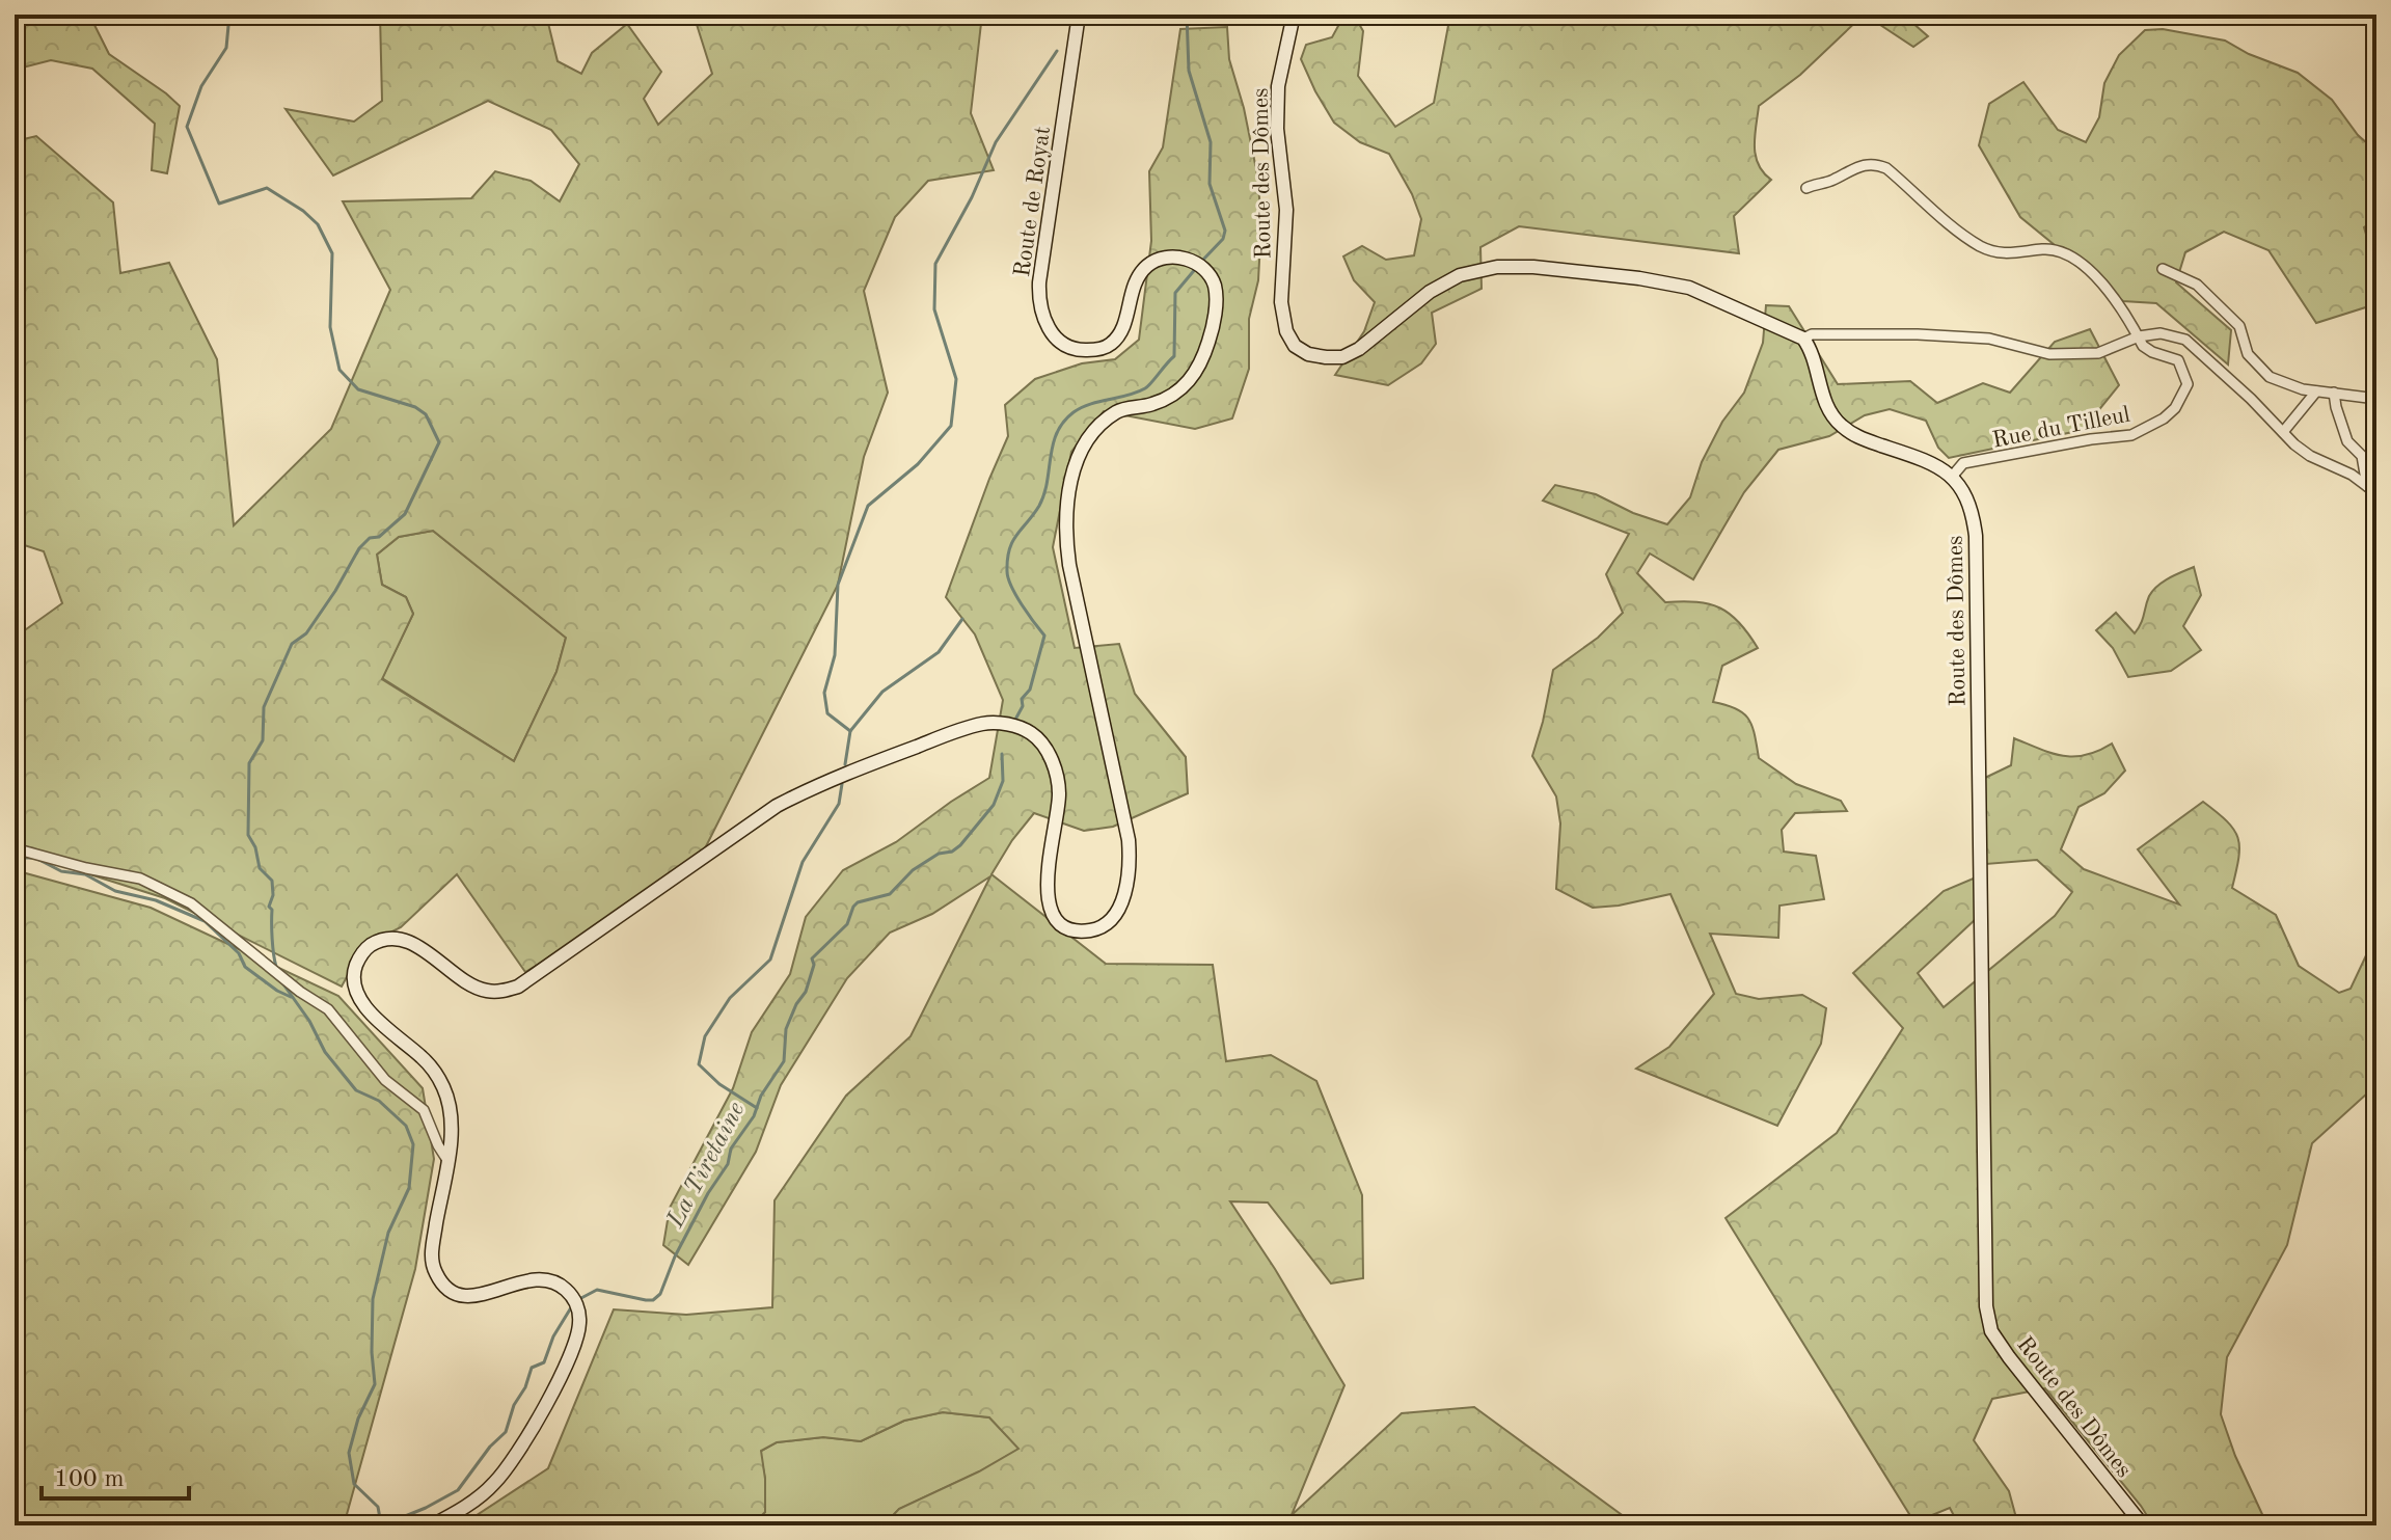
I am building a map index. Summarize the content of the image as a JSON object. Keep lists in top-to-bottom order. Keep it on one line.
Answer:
{"streets":{"main road":["Route des Dômes","Route de Royat"],"street":["Rue du Tilleul"]},"crossings":[["Route des Dômes","Rue du Tilleul"]],"water":["La Tiretaine"],"scale_bar":"100 m"}
